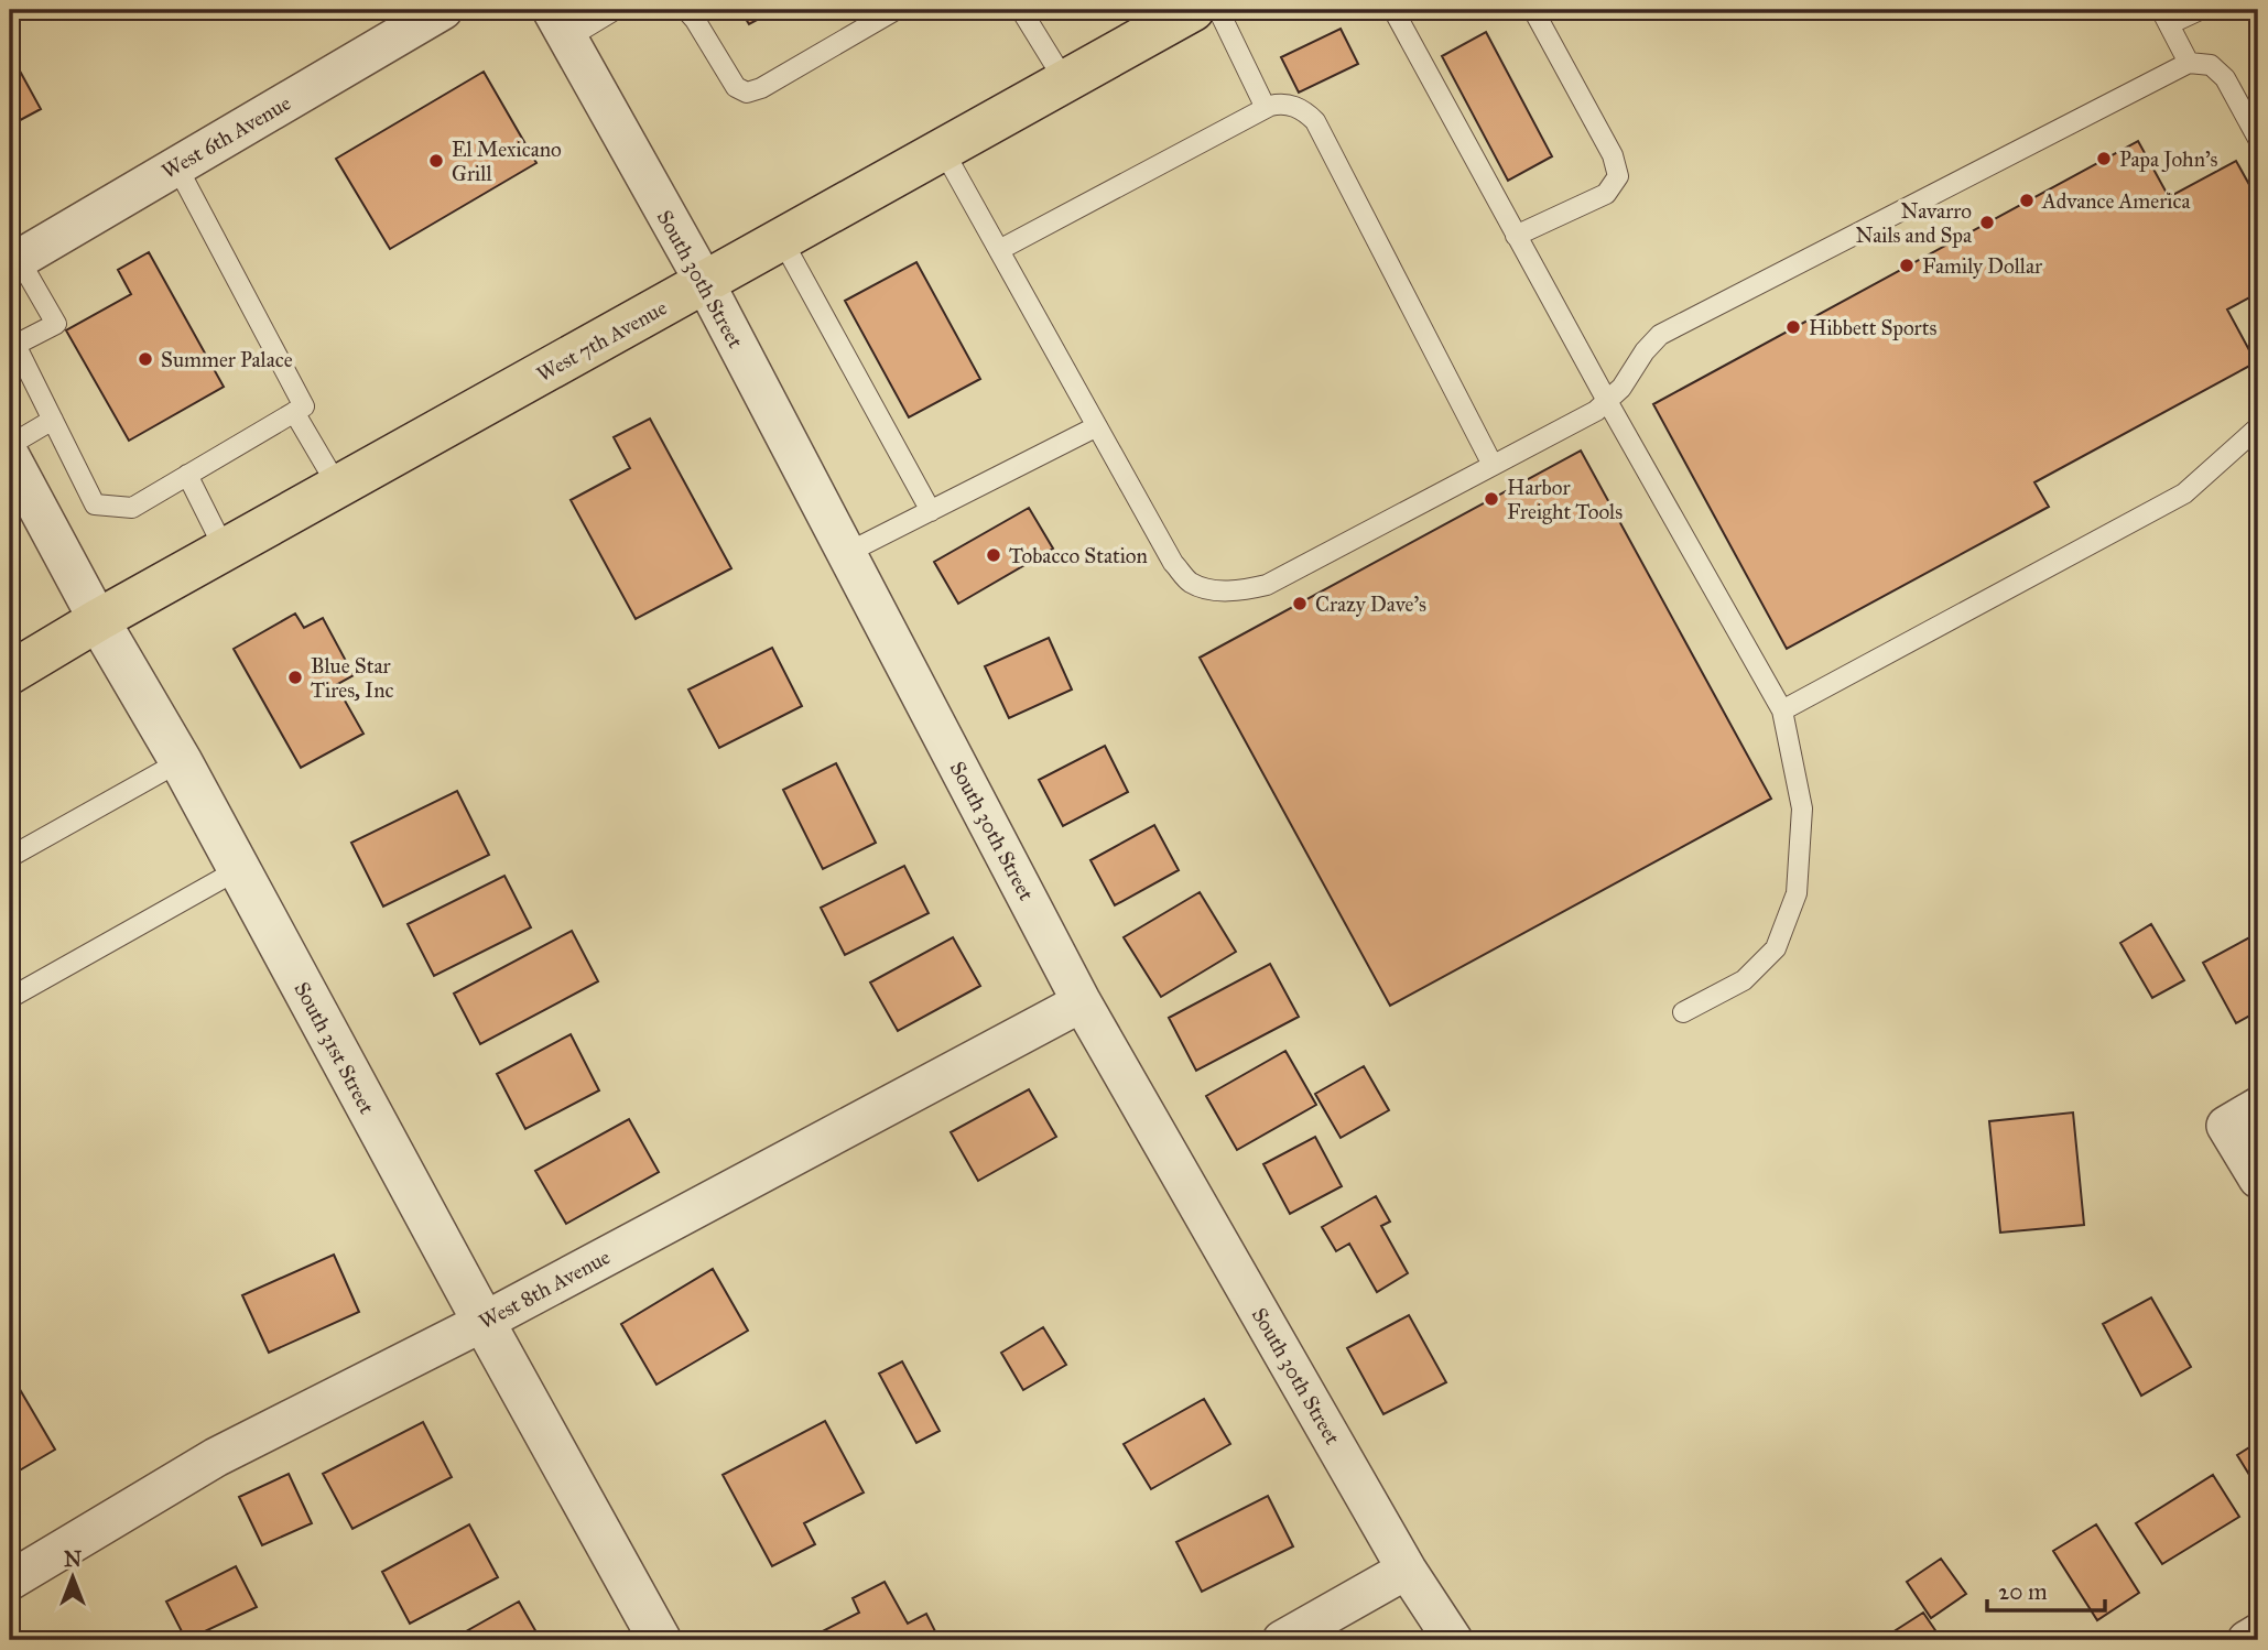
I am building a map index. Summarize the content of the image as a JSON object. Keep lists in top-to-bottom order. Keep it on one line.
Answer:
{"streets":{"main road":["West 7th Avenue"],"street":["West 6th Avenue","South 30th Street","South 31st Street","West 8th Avenue"]},"crossings":[["South 30th Street","West 7th Avenue"],["South 30th Street","West 8th Avenue"],["West 7th Avenue","South 31st Street"],["South 31st Street","West 8th Avenue"]],"places":["Papa John's","El Mexicano Grill","Advance America","Navarro Nails and Spa","Family Dollar","Hibbett Sports","Summer Palace","Harbor Freight Tools","Tobacco Station","Crazy Dave's","Blue Star Tires, Inc"],"scale_bar":"20 m","north":"top"}
